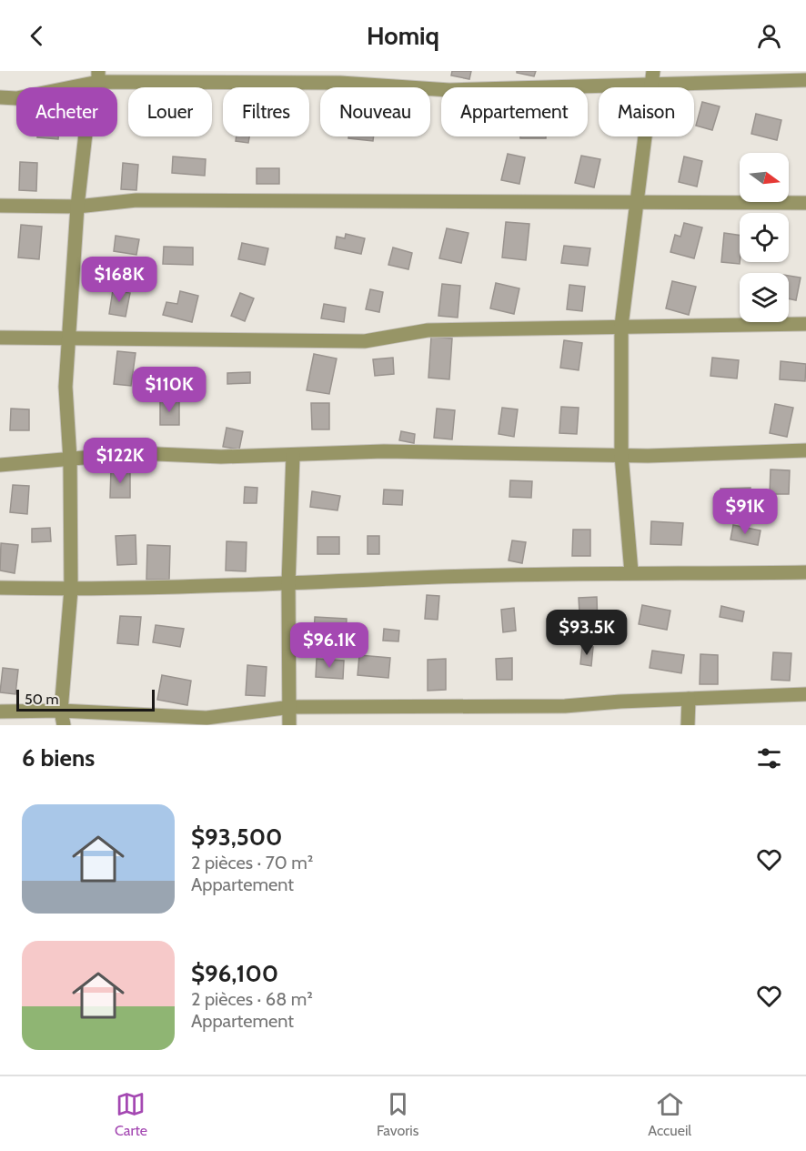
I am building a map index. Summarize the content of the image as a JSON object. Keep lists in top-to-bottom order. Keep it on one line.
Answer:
{"scale_bar":"50 m","north":"right","page":{"header":"Homiq","chip":["Acheter","Louer","Filtres","Nouveau","Appartement","Maison"],"price":["$168K","$110K","$122K","$91K","$93.5K","$96.1K"],"scale":"50 m","heading":"6 biens","list":[{"name":"$93,500","note":"2 pièces · 70 m² · Appartement"},{"name":"$96,100","note":"2 pièces · 68 m² · Appartement"}],"tabs":["Carte","Favoris","Accueil"]}}
